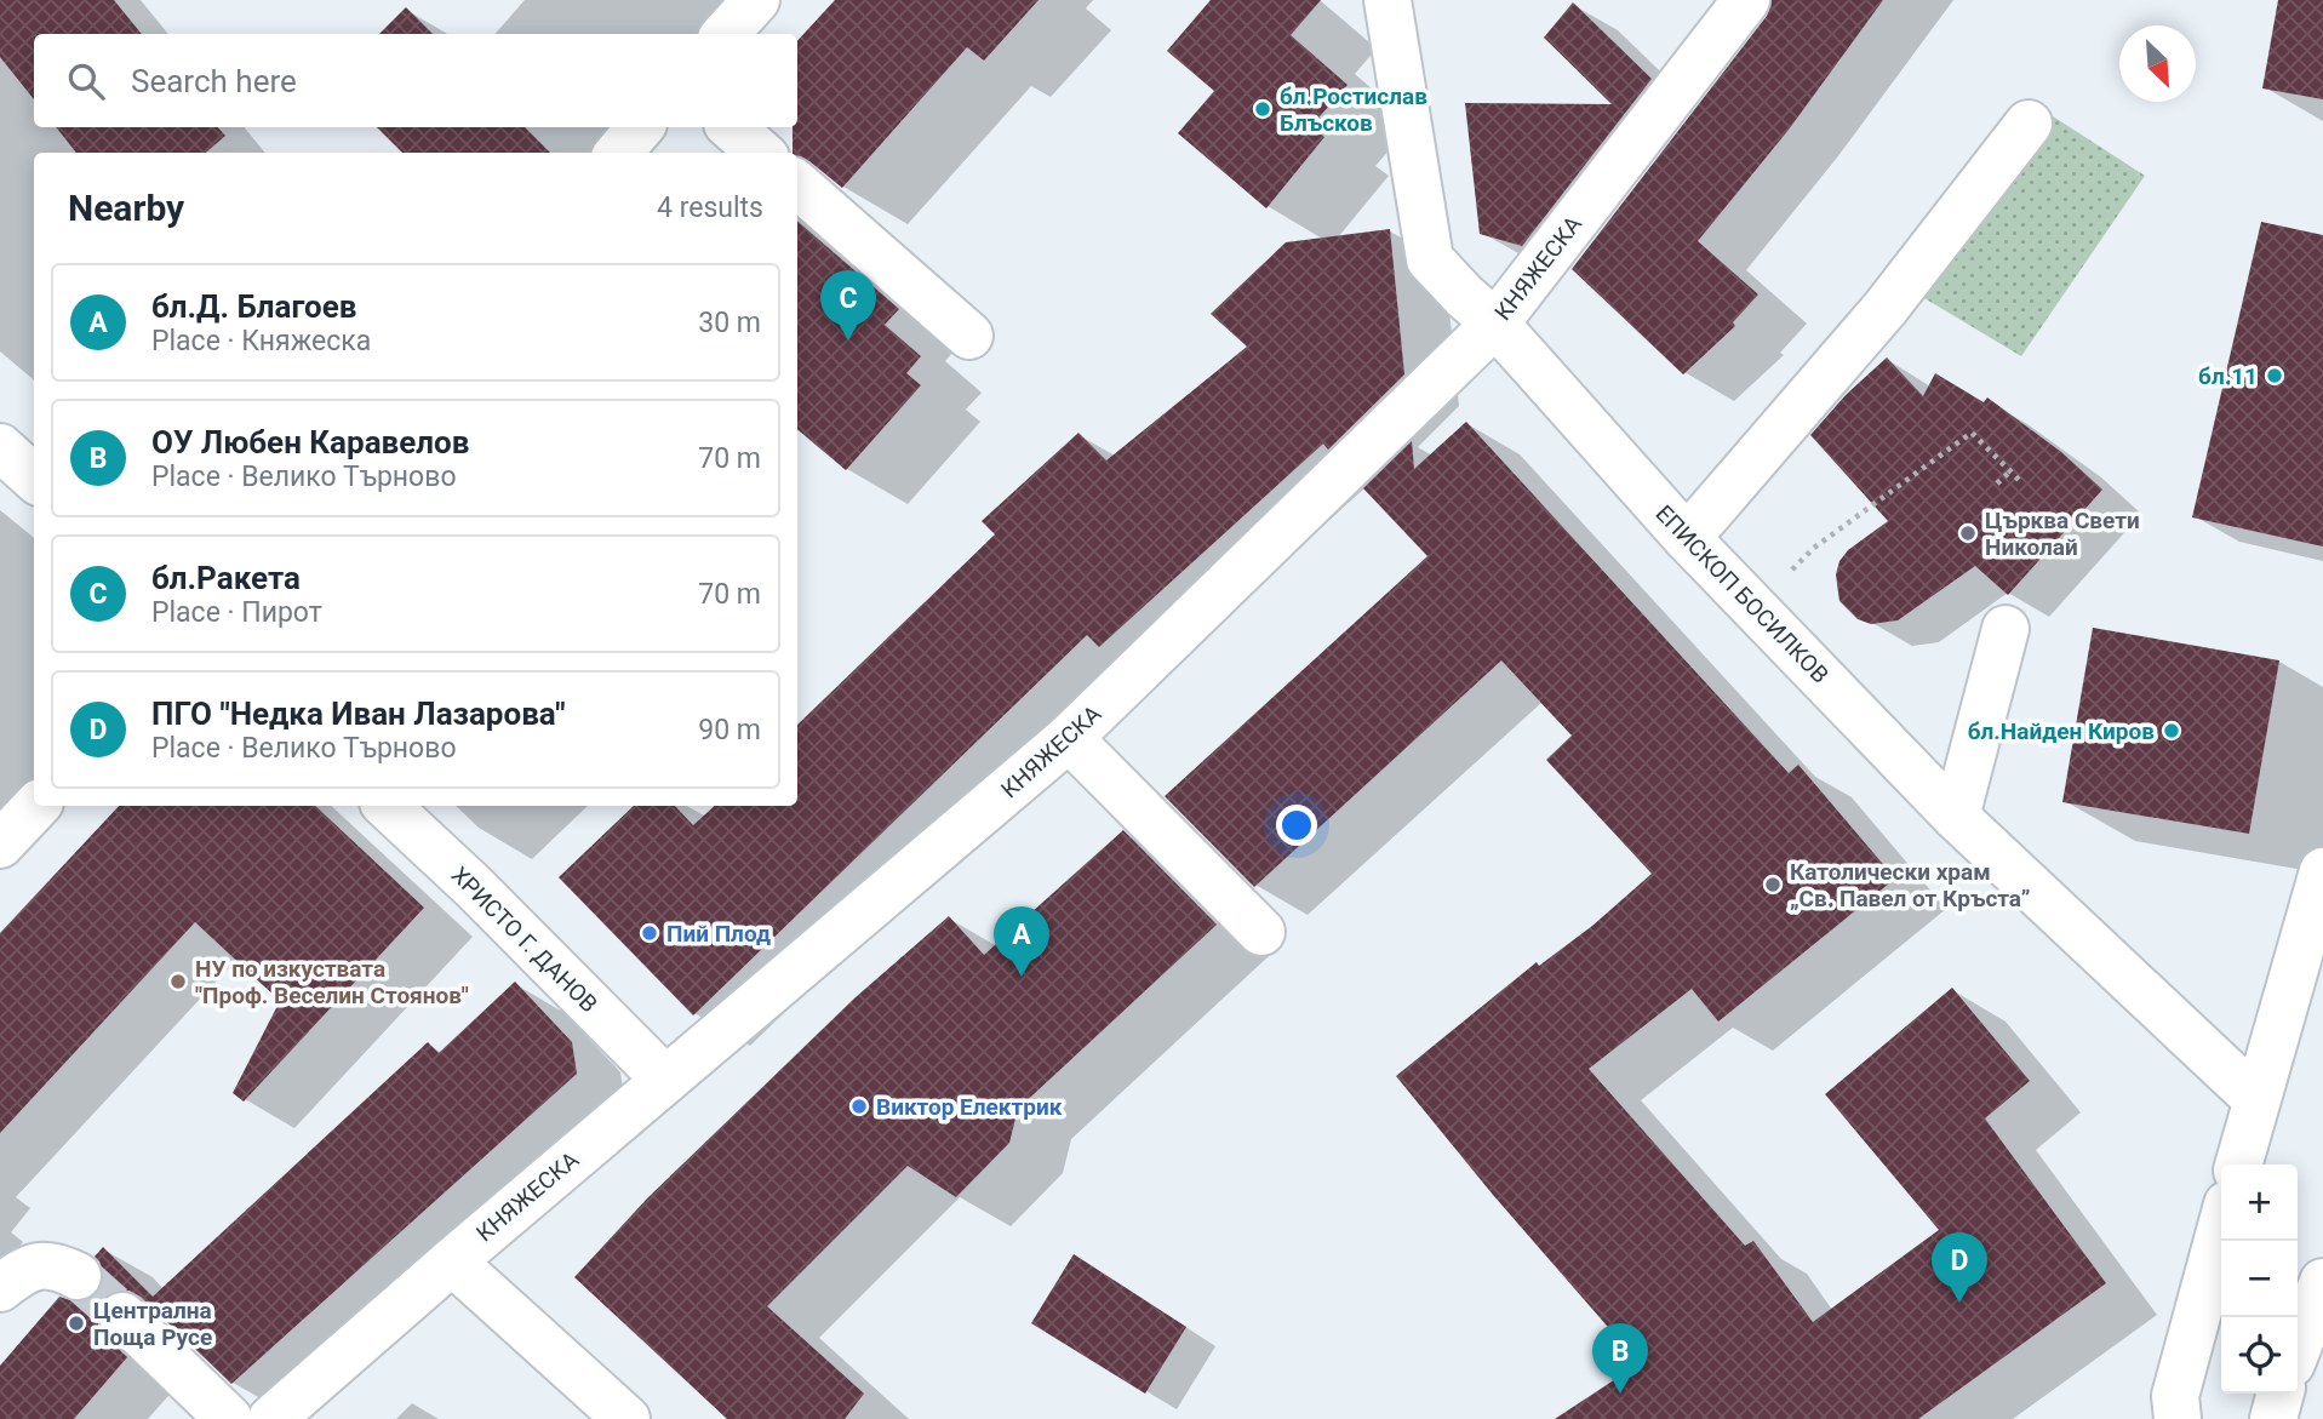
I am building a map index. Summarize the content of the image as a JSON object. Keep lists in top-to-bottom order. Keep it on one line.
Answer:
{"streets":{"street":["КНЯЖЕСКА","ЕПИСКОП БОСИЛКОВ","ХРИСТО Г. ДАНОВ"]},"crossings":[["КНЯЖЕСКА","ЕПИСКОП БОСИЛКОВ"],["КНЯЖЕСКА","ХРИСТО Г. ДАНОВ"]],"places":["бл.Ростислав Блъсков","бл.11","Църква Свети Николай","бл.Найден Киров","Католически храм „Св. Павел от Кръста”","Пий Плод","НУ по изкуствата \"Проф. Веселин Стоянов\"","Виктор Електрик","Централна Поща Русе"],"north":"bottom right","page":{"search":"Search here","heading":["Nearby","4 results"],"list":[{"mark":"A","name":"бл.Д. Благоев","note":"Place · Княжеска","value":"30 m"},{"mark":"B","name":"ОУ Любен Каравелов","note":"Place · Велико Търново","value":"70 m"},{"mark":"C","name":"бл.Ракета","note":"Place · Пирот","value":"70 m"},{"mark":"D","name":"ПГО \"Недка Иван Лазарова\"","note":"Place · Велико Търново","value":"90 m"}],"pins":["C","A","D","B"],"map_buttons":["+","−"]}}
